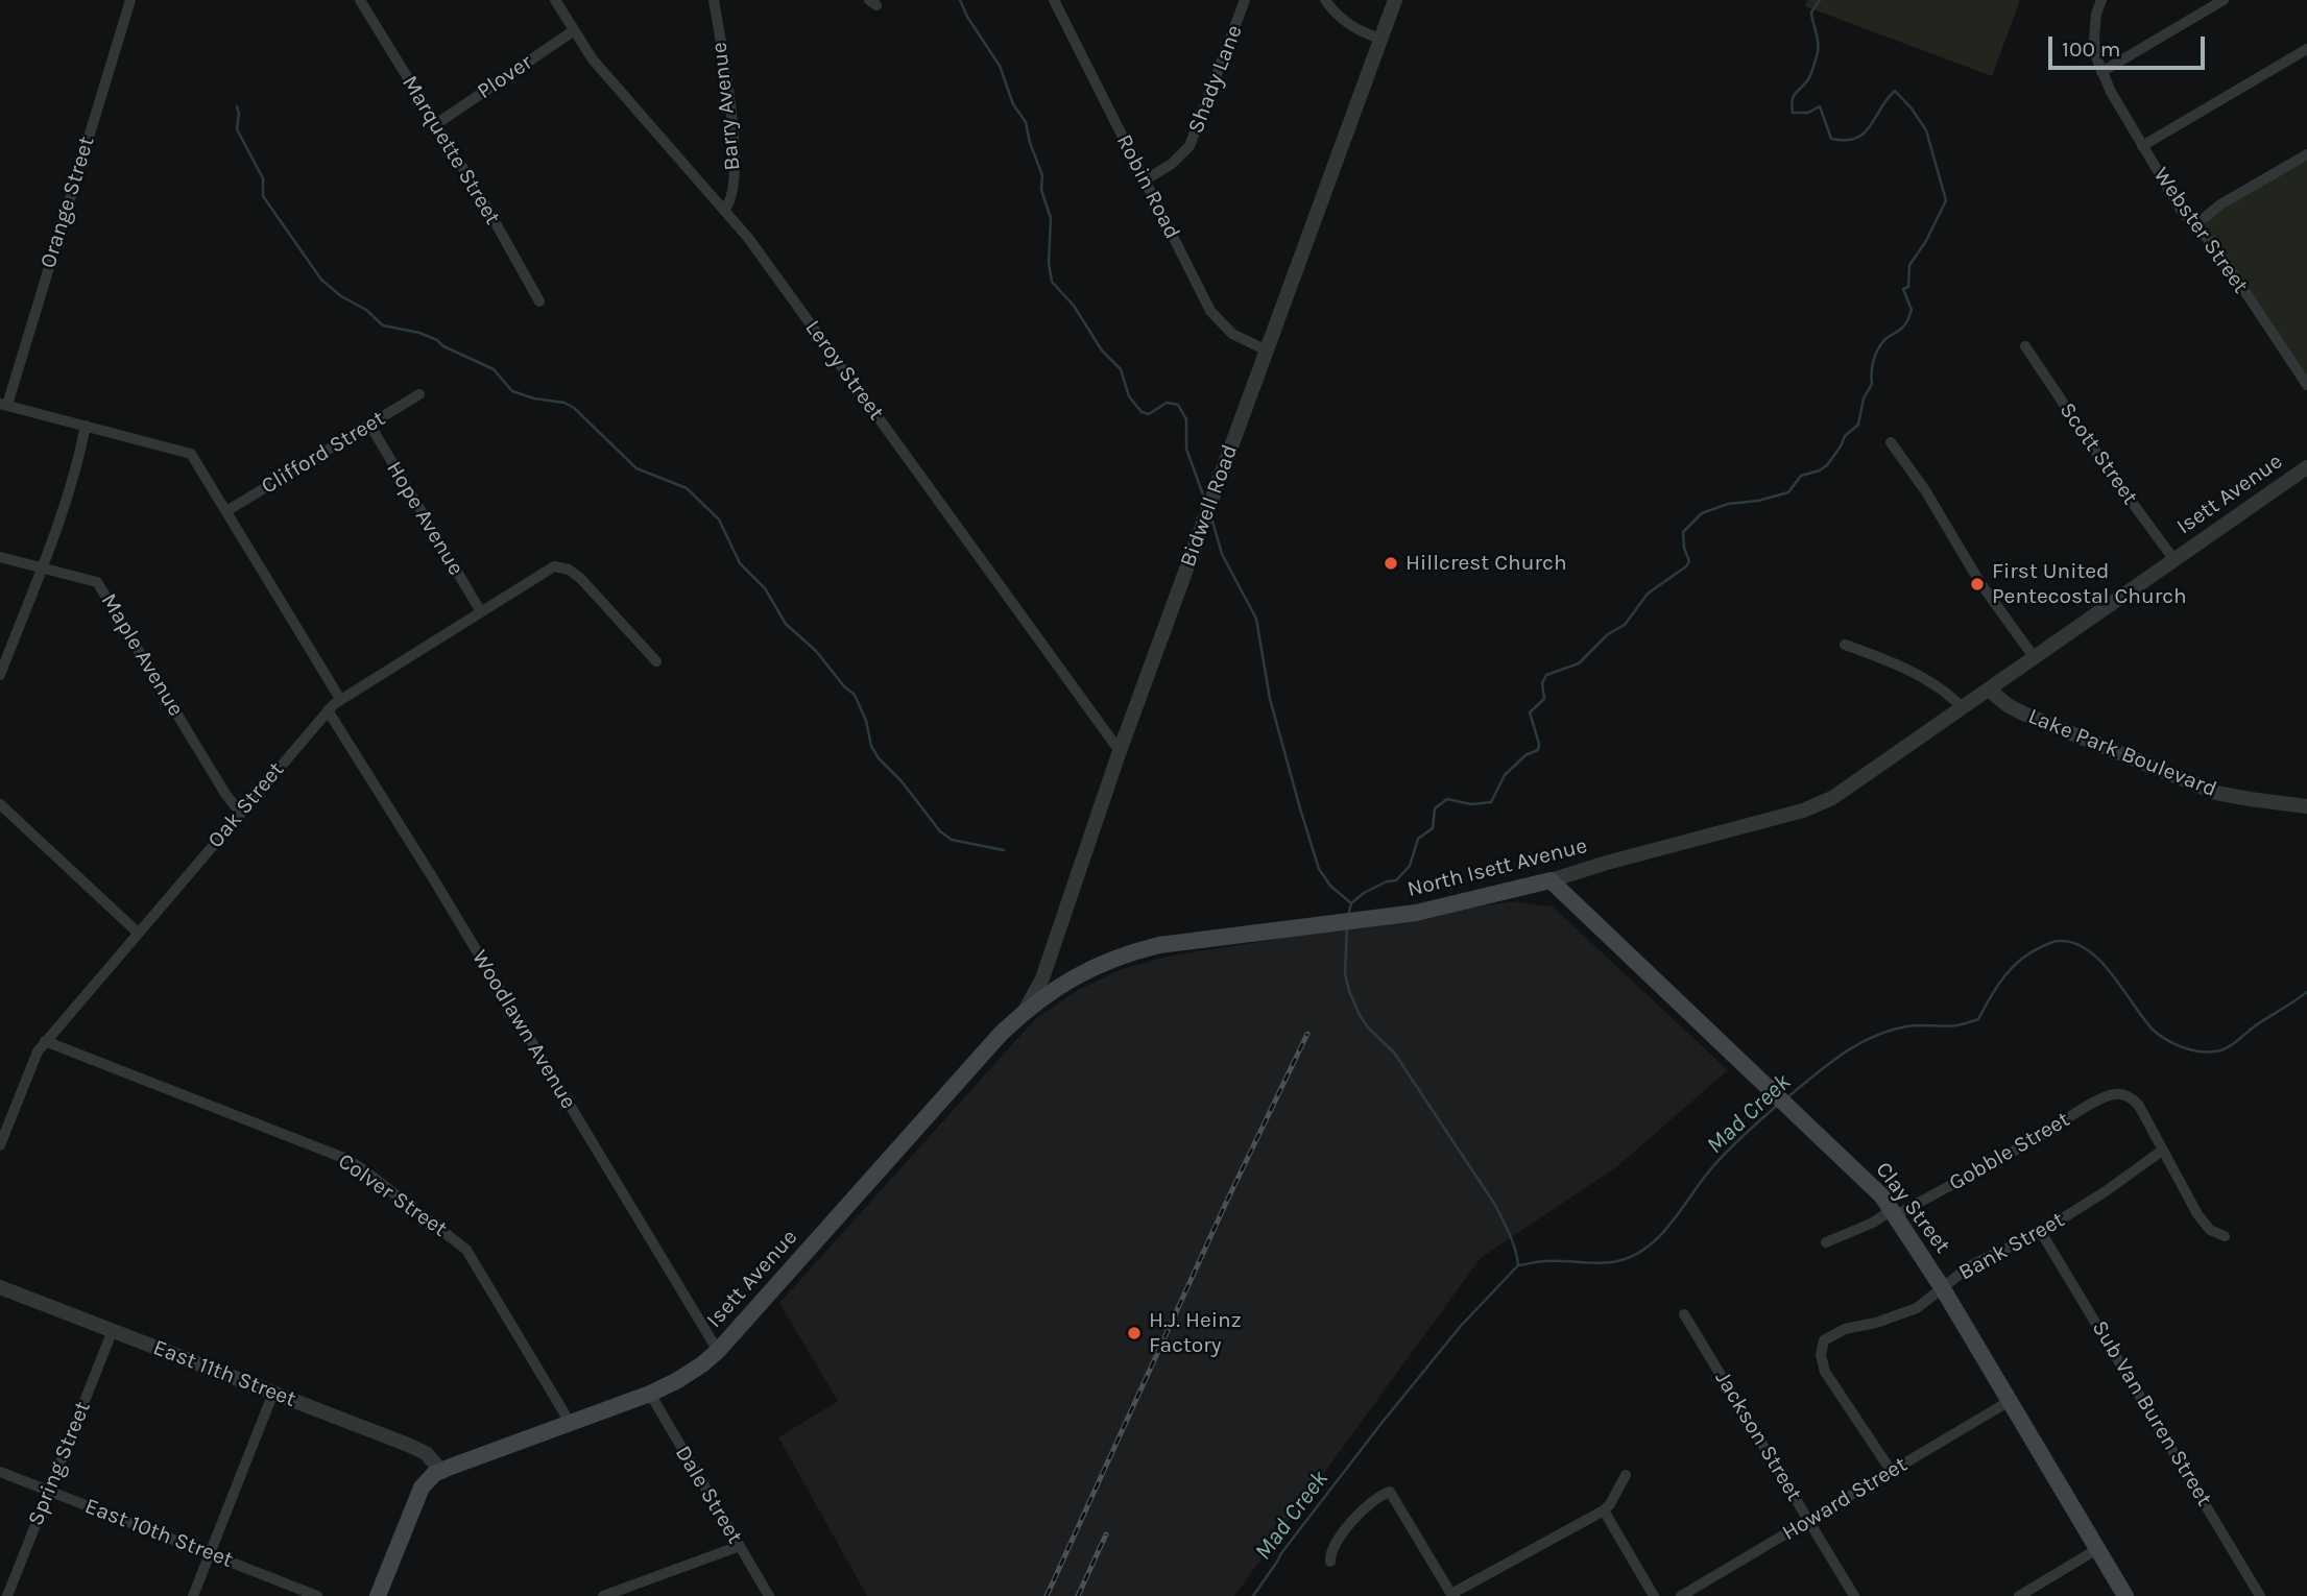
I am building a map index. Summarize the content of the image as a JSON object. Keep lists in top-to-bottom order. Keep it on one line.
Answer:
{"streets":{"main road":["Isett Avenue","North Isett Avenue","Clay Street"],"street":["Plover","Shady Lane","Barry Avenue","Marquette Street","Robin Road","Orange Street","Webster Street","Leroy Street","Clifford Street","Scott Street","Bidwell Road","Hope Avenue","Maple Avenue","Lake Park Boulevard","Oak Street","Woodlawn Avenue","Gobble Street","Colver Street","Bank Street","East 11th Street","Sub Van Buren Street","Jackson Street","Spring Street","Dale Street","Howard Street","East 10th Street"]},"crossings":[["Plover","Marquette Street"],["Plover","Leroy Street"],["Shady Lane","Robin Road"],["Barry Avenue","Leroy Street"],["Robin Road","Bidwell Road"],["Leroy Street","Bidwell Road"],["Clifford Street","Hope Avenue"],["Scott Street","Isett Avenue"],["Isett Avenue","Bidwell Road"],["Isett Avenue","Lake Park Boulevard"],["Isett Avenue","North Isett Avenue"],["Isett Avenue","Woodlawn Avenue"],["Isett Avenue","Colver Street"],["Isett Avenue","East 11th Street"],["Isett Avenue","Dale Street"],["Bidwell Road","North Isett Avenue"],["Hope Avenue","Oak Street"],["Maple Avenue","Oak Street"],["Oak Street","Woodlawn Avenue"],["Oak Street","Colver Street"],["North Isett Avenue","Clay Street"],["Gobble Street","Clay Street"],["Gobble Street","Bank Street"],["Clay Street","Bank Street"],["Clay Street","Howard Street"],["Bank Street","Sub Van Buren Street"],["Bank Street","Howard Street"],["East 11th Street","Spring Street"],["Jackson Street","Howard Street"],["Spring Street","East 10th Street"]],"water":["Mad Creek"],"places":["Hillcrest Church","First United Pentecostal Church","H.J. Heinz Factory"],"scale_bar":"100 m"}
